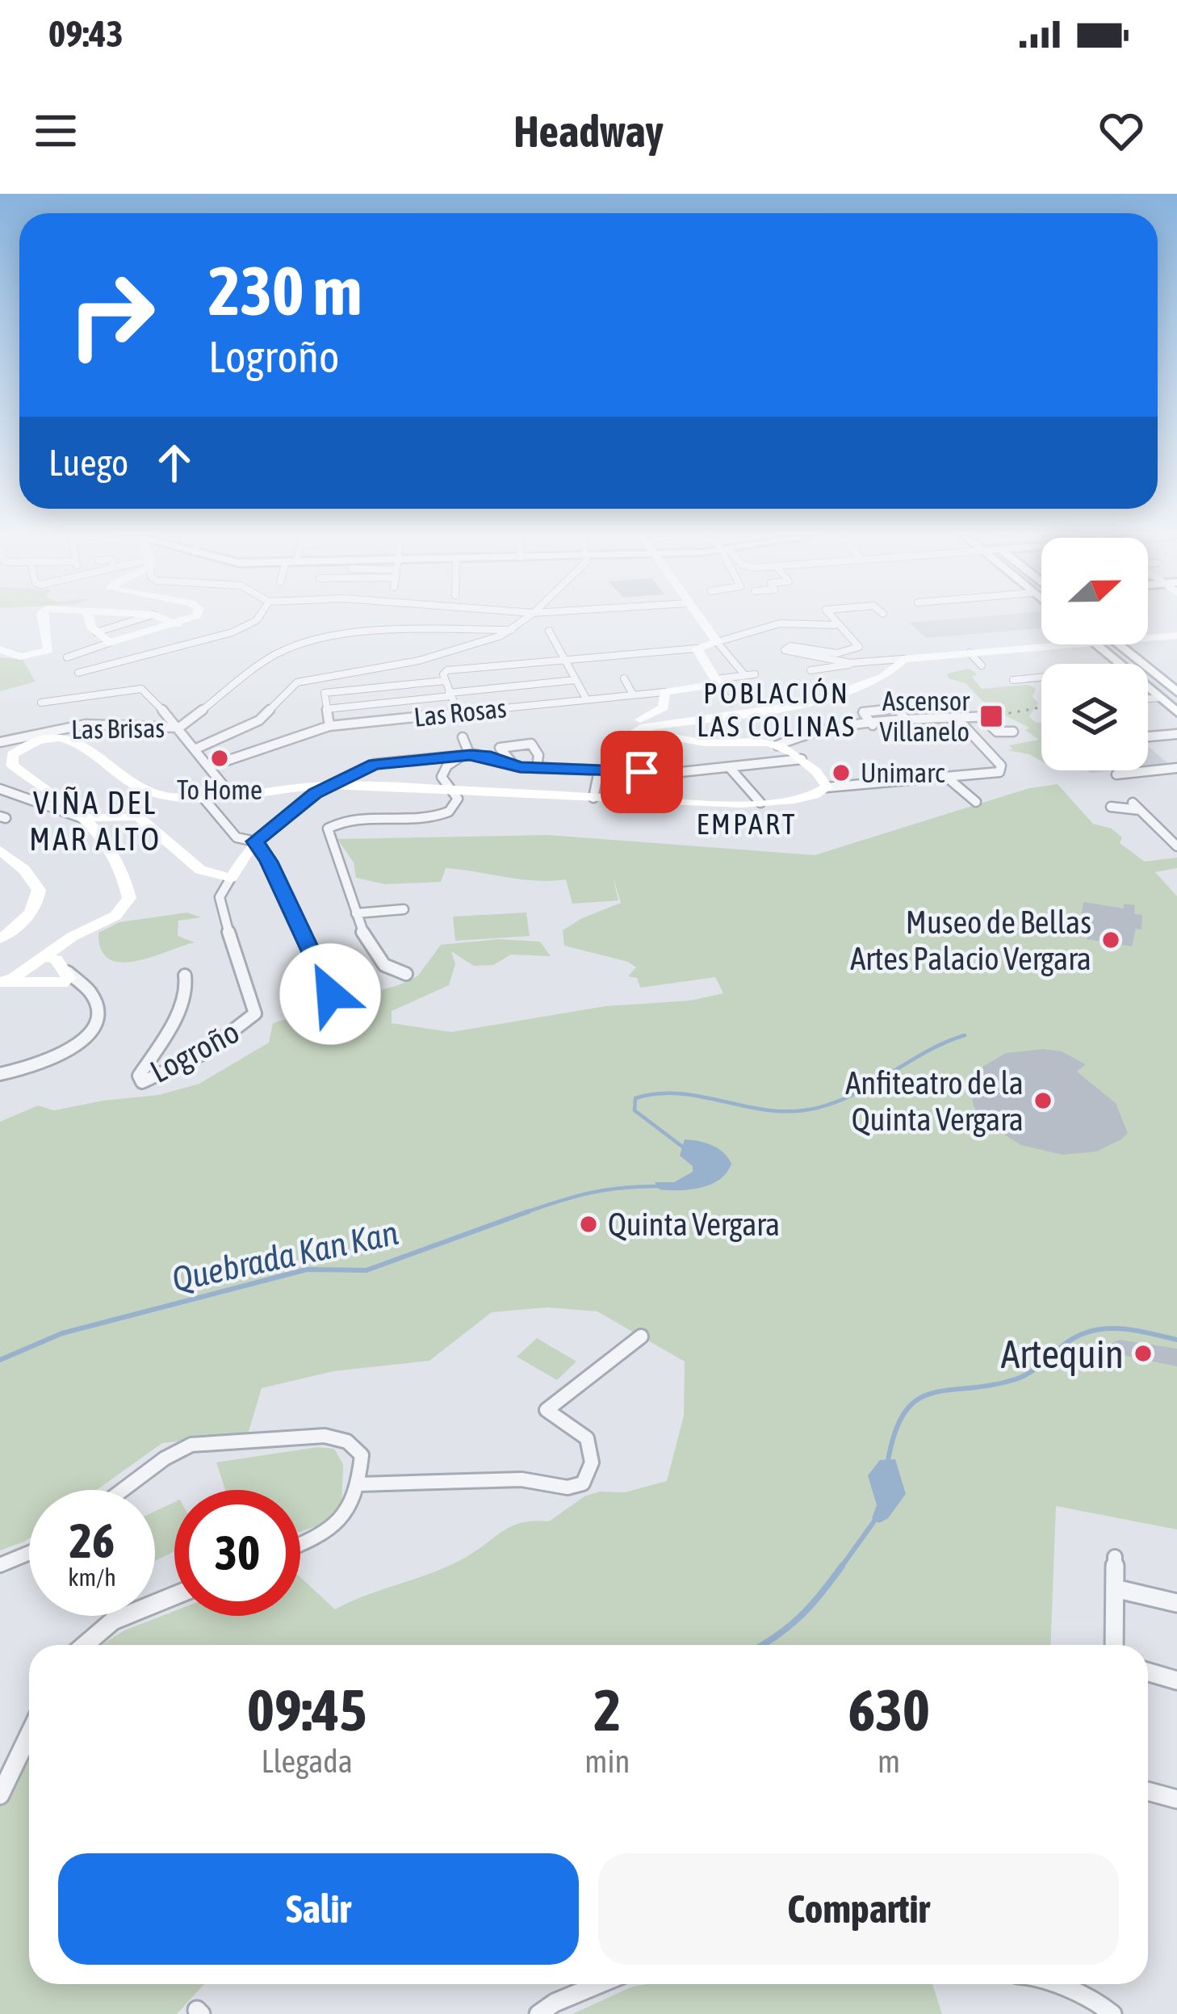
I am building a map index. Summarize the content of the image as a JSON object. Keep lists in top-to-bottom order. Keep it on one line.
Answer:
{"streets":{"street":["Las Rosas","Las Brisas","Logroño"]},"districts":["POBLACIÓN LAS COLINAS","VIÑA DEL MAR ALTO","EMPART"],"water":["Quebrada Kan Kan"],"places":{"transit":["Ascensor Villanelo"],"other":["To Home","Unimarc","Museo de Bellas Artes Palacio Vergara","Anfiteatro de la Quinta Vergara","Quinta Vergara","Artequin"]},"north":"right","page":{"status":"09:43","header":"Headway","turn":["230 m","Logroño"],"then":"Luego","speed":"26 km/h","limit":"30","eta":["09:45","Llegada","2","min","630","m"],"buttons":["Salir","Compartir"]}}
